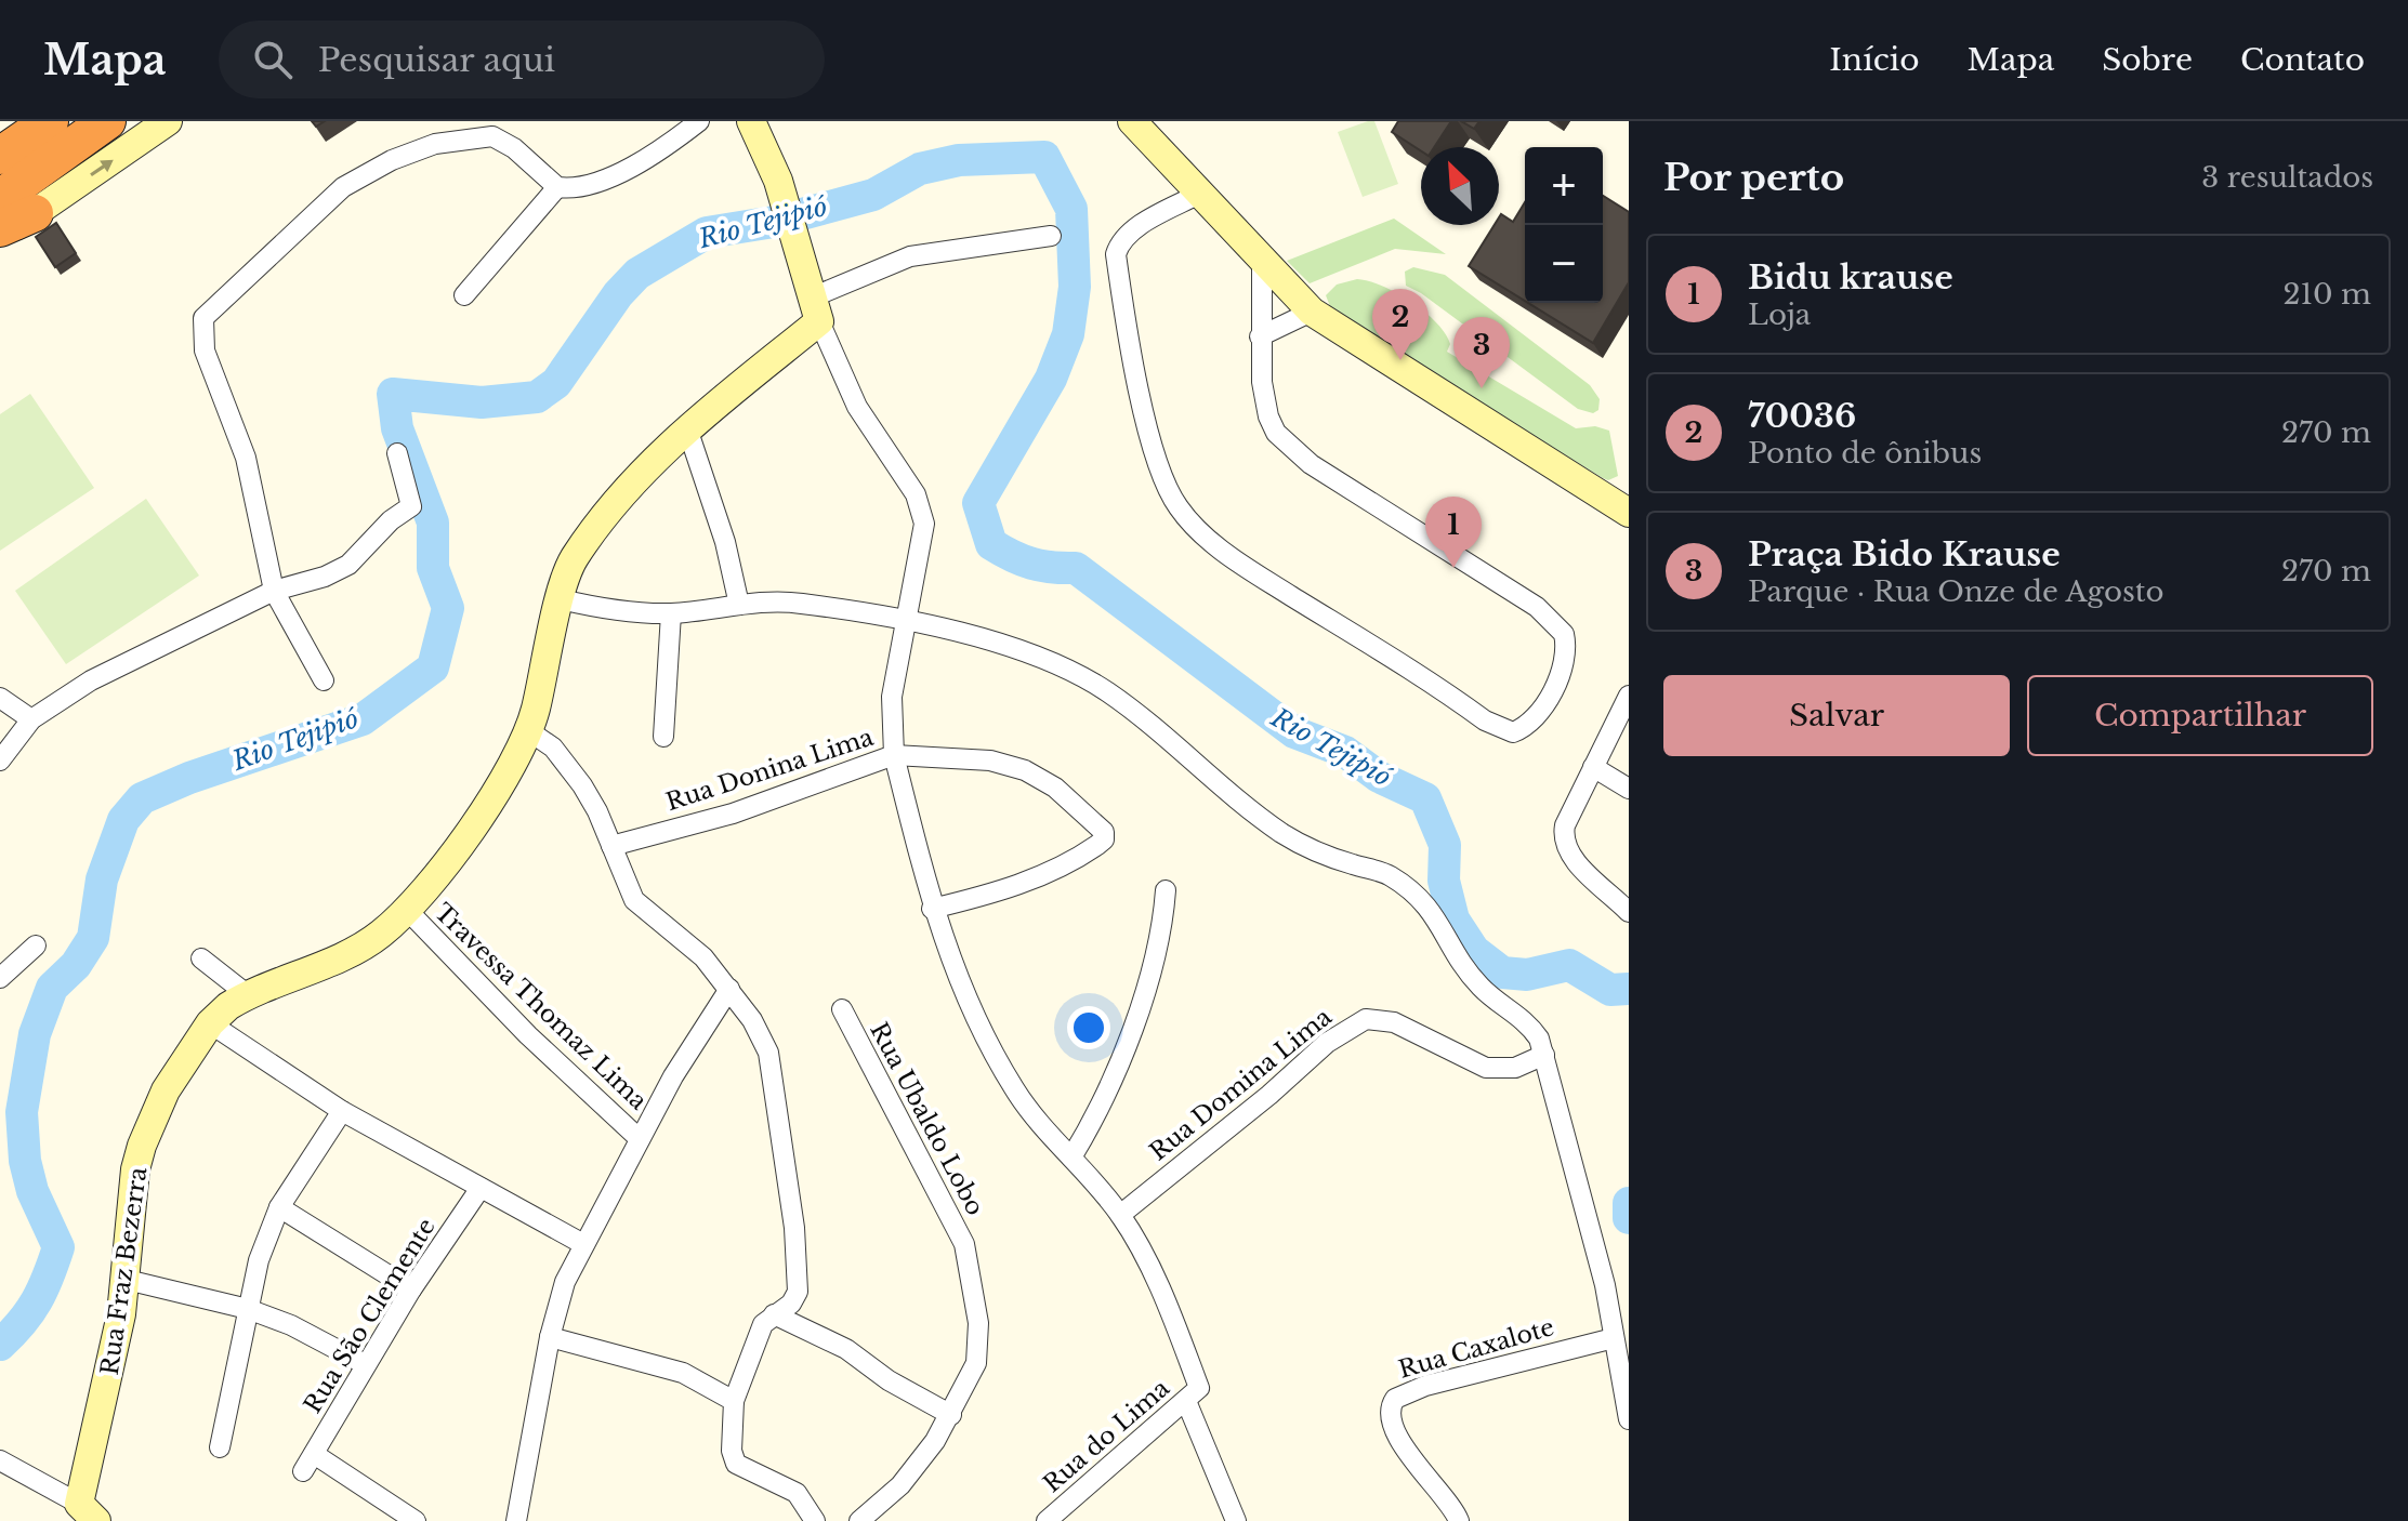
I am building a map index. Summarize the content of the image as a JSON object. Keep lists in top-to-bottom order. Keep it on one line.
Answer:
{"streets":{"street":["Rua Donina Lima","Travessa Thomaz Lima","Rua Domina Lima","Rua Ubaldo Lobo","Rua Fraz Bezerra","Rua São Clemente","Rua Caxalote","Rua do Lima"]},"crossings":[["Travessa Thomaz Lima","Rua Fraz Bezerra"]],"water":["Rio Tejipió"],"north":"top left","page":{"header":"Mapa","search":"Pesquisar aqui","nav":["Início","Mapa","Sobre","Contato"],"heading":["Por perto","3 resultados"],"map_buttons":["+","−"],"list":[{"mark":"1","name":"Bidu krause","note":"Loja","value":"210 m"},{"mark":"2","name":"70036","note":"Ponto de ônibus","value":"270 m"},{"mark":"3","name":"Praça Bido Krause","note":"Parque · Rua Onze de Agosto","value":"270 m"}],"pins":["2","3","1"],"buttons":["Salvar","Compartilhar"]}}
